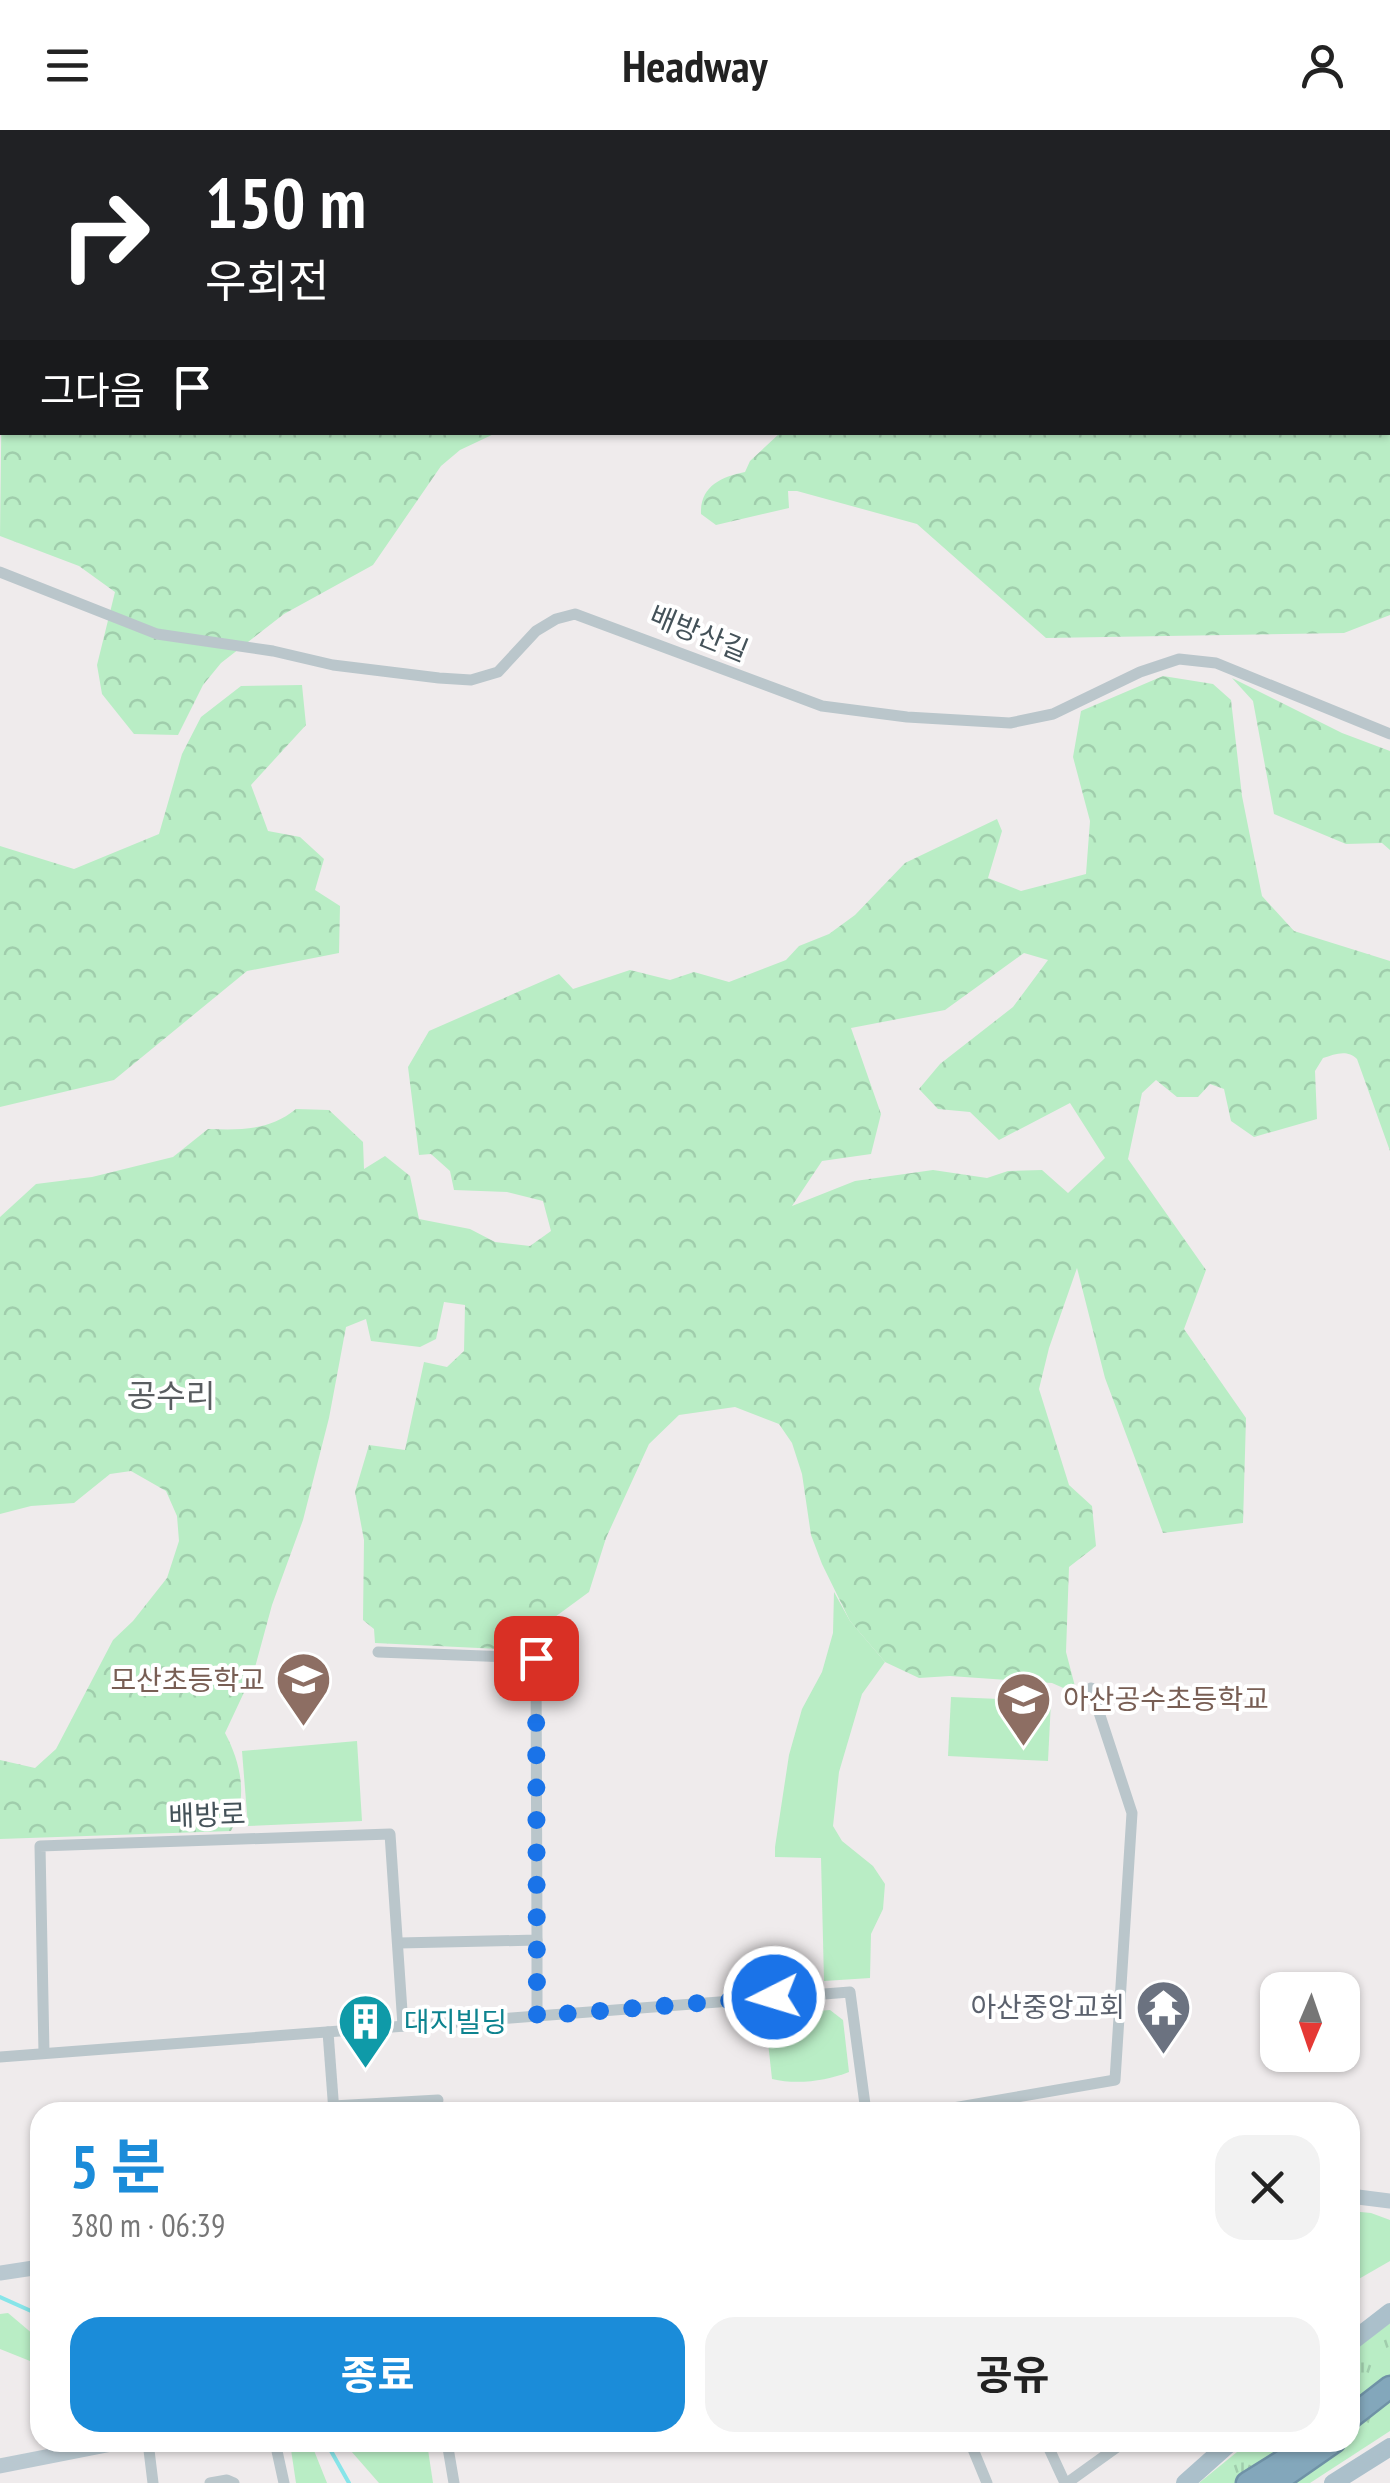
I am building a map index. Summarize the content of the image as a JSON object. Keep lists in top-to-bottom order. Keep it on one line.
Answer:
{"streets":{"street":["배방산길","배방로"]},"districts":["공수리"],"places":{"school or university":["모산초등학교","아산공수초등학교"],"temple":["아산중앙교회"],"building":["대지빌딩"]},"north":"bottom","page":{"header":"Headway","turn":["150 m","우회전"],"then":"그다음","heading":["5 분","380 m · 06:39"],"buttons":["종료","공유"]}}
